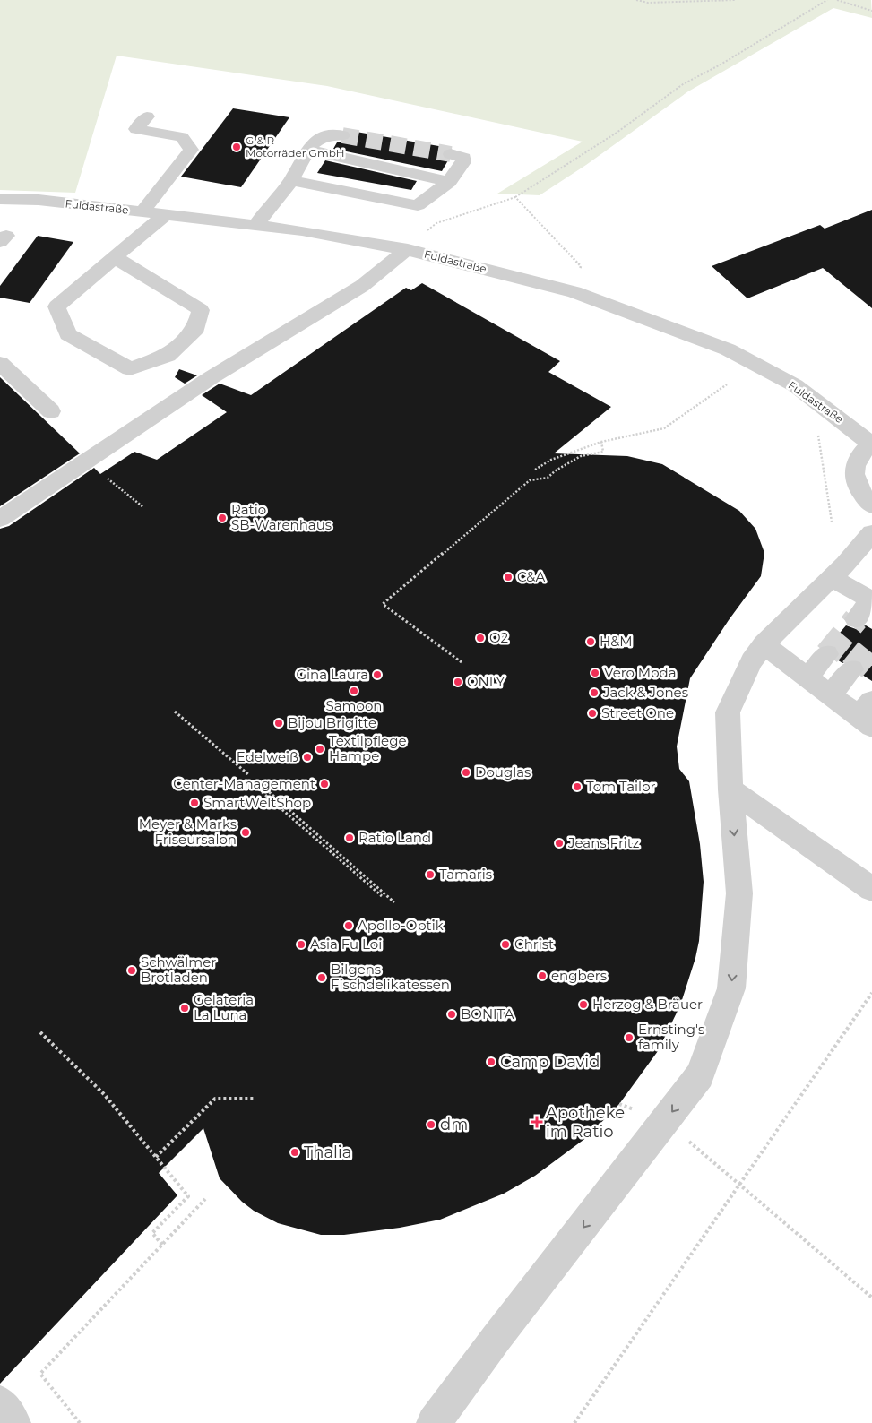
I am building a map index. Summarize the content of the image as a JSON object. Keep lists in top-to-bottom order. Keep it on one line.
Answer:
{"streets":{"street":["Fuldastraße"]},"places":{"other":["G & R Motorräder GmbH","Ratio SB-Warenhaus","C&A","O2","H&M","Vero Moda","Gina Laura","ONLY","Samoon","Jack & Jones","Street One","Bijou Brigitte","Textilpflege Hampe","Edelweiß","Douglas","Center-Management","Tom Tailor","SmartWeltShop","Meyer & Marks Friseursalon","Ratio Land","Jeans Fritz","Tamaris","Apollo-Optik","Asia Fu Loi","Christ","Schwälmer Brotladen","engbers","Bilgens Fischdelikatessen","Herzog & Bräuer","Gelateria La Luna","BONITA","Ernsting's family","Camp David","dm","Thalia"],"health":["Apotheke im Ratio"]}}
